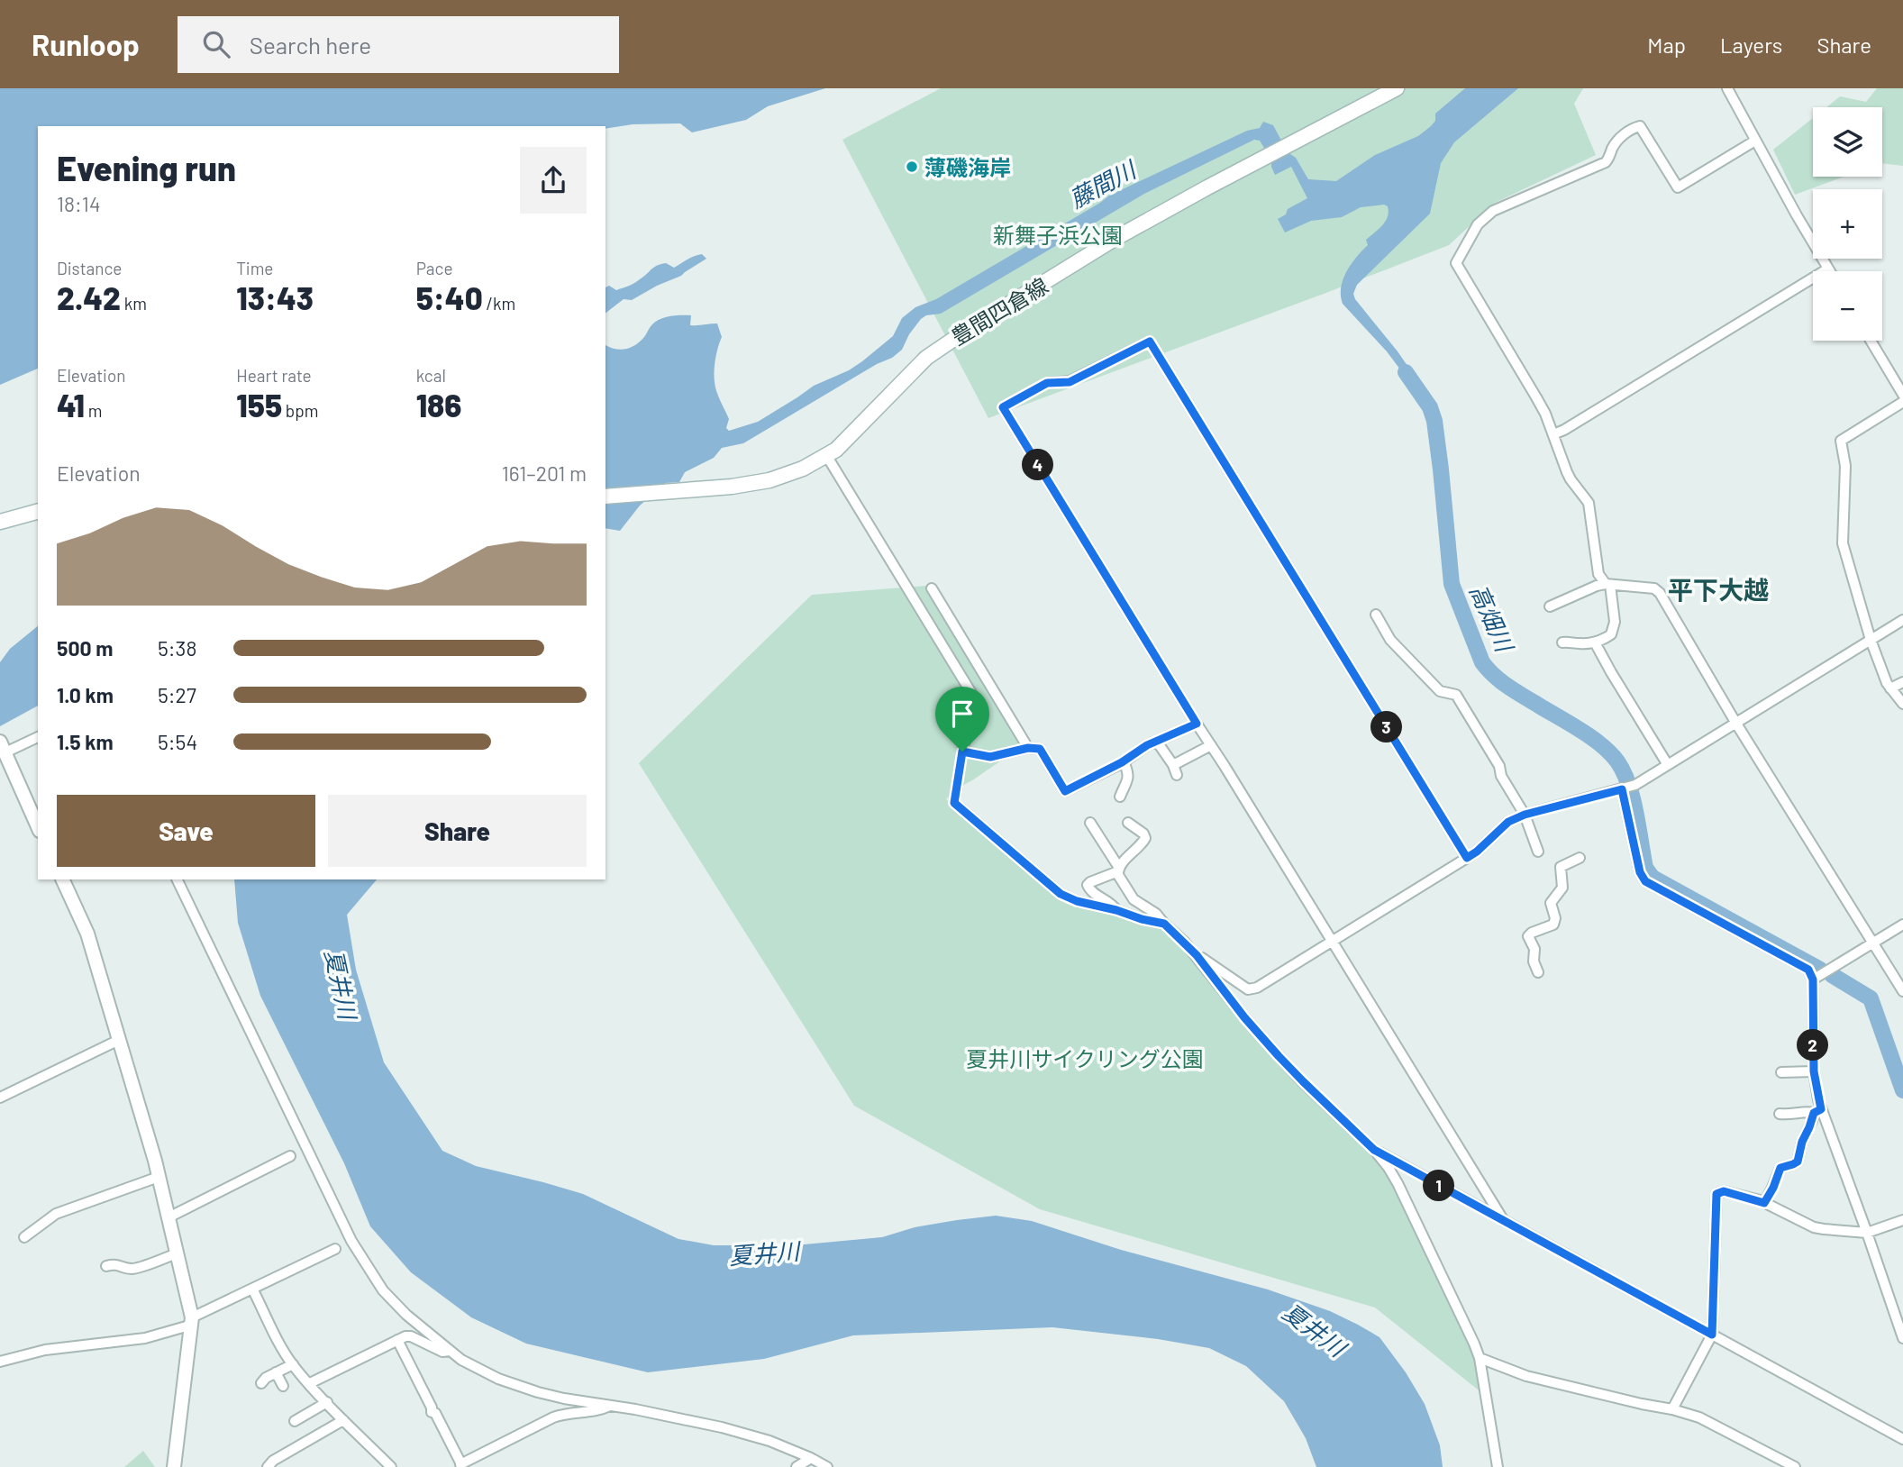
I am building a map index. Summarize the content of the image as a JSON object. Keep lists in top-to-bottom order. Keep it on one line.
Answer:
{"streets":{"main road":["豊間四倉線"]},"districts":["平下大越"],"water":["藤間川","高畑川","夏井川"],"parks":["新舞子浜公園","夏井川サイクリング公園"],"places":["薄磯海岸"],"page":{"header":"Runloop","search":"Search here","nav":["Map","Layers","Share"],"map_buttons":["+","−"],"heading":["Evening run","18:14"],"stats":[["Distance","2.42 km"],["Time","13:43"],["Pace","5:40 /km"],["Elevation","41 m"],["Heart rate","155 bpm"],["kcal","186"]],"chart":["Elevation","161–201 m"],"pins":["4","3","2","1"],"list":[{"name":"500 m","note":"5:38"},{"name":"1.0 km","note":"5:27"},{"name":"1.5 km","note":"5:54"}],"buttons":["Save","Share"]}}
